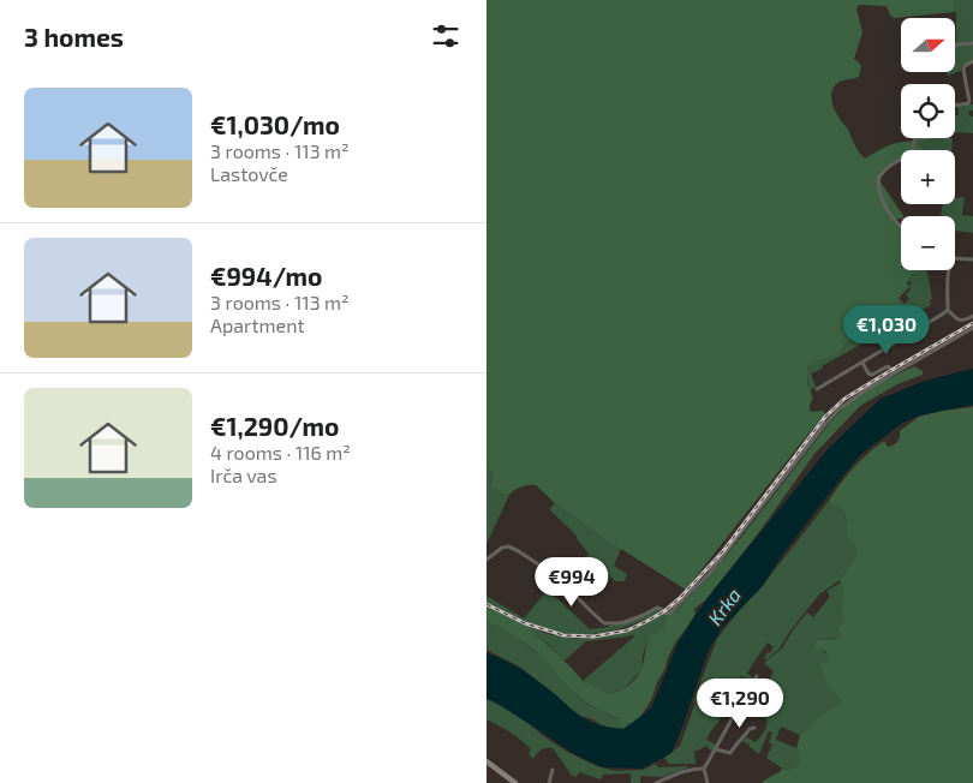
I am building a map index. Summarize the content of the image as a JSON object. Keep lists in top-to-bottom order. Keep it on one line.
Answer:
{"water":["Krka"],"north":"right","page":{"heading":"3 homes","map_buttons":["+","−"],"list":[{"name":"€1,030/mo","note":"3 rooms · 113 m² · Lastovče"},{"name":"€994/mo","note":"3 rooms · 113 m² · Apartment"},{"name":"€1,290/mo","note":"4 rooms · 116 m² · Irča vas"}],"price":["€1,030","€994","€1,290"]}}
